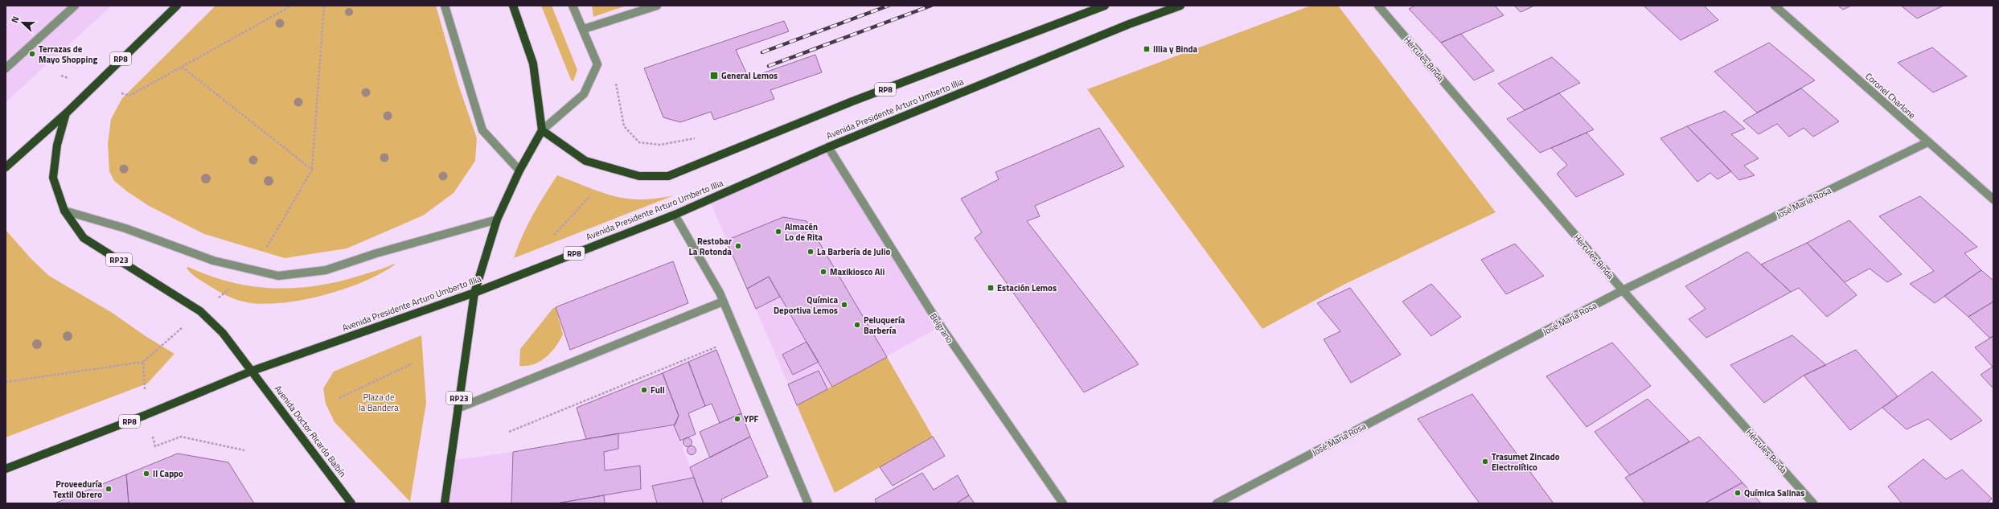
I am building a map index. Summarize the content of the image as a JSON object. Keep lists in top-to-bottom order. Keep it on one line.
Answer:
{"streets":{"main road":["RP8","Avenida Presidente Arturo Umberto Illia","RP23","Avenida Doctor Ricardo Balbín"],"street":["Hércules Binda","Coronel Charlone","José María Rosa","Belgrano"]},"crossings":[["RP8","RP23"],["Hércules Binda","José María Rosa"],["Coronel Charlone","José María Rosa"],["Avenida Presidente Arturo Umberto Illia","RP23"],["Avenida Presidente Arturo Umberto Illia","Belgrano"],["Avenida Presidente Arturo Umberto Illia","Avenida Doctor Ricardo Balbín"],["RP23","Avenida Doctor Ricardo Balbín"]],"parks":["Plaza de la Bandera"],"places":{"transit":["Illia y Binda","General Lemos","Estación Lemos"],"other":["Terrazas de Mayo Shopping","Almacén Lo de Rita","Restobar La Rotonda","La Barbería de Julio","Maxikiosco Ali","Química Deportiva Lemos","Peluquería Barbería","Full","YPF","Trasumet Zincado Electrolítico","Il Cappo","Proveeduría Textil Obrero","Química Salinas"]},"north":"left"}
